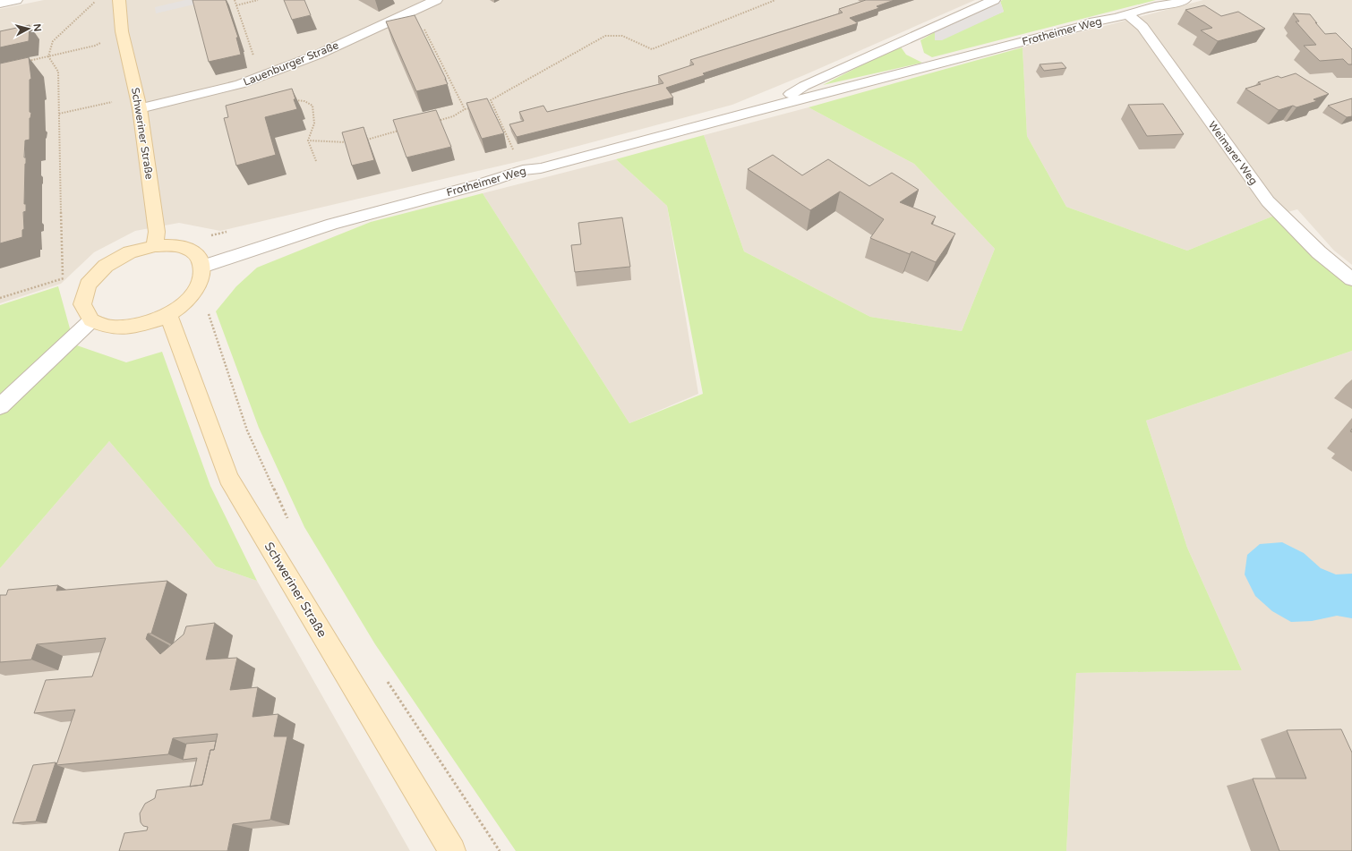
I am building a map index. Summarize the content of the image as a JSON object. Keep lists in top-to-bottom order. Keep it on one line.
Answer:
{"streets":{"street":["Frotheimer Weg","Lauenburger Straße","Schweriner Straße","Weimarer Weg"]},"crossings":[["Frotheimer Weg","Schweriner Straße"],["Frotheimer Weg","Weimarer Weg"],["Lauenburger Straße","Schweriner Straße"]],"north":"right"}
